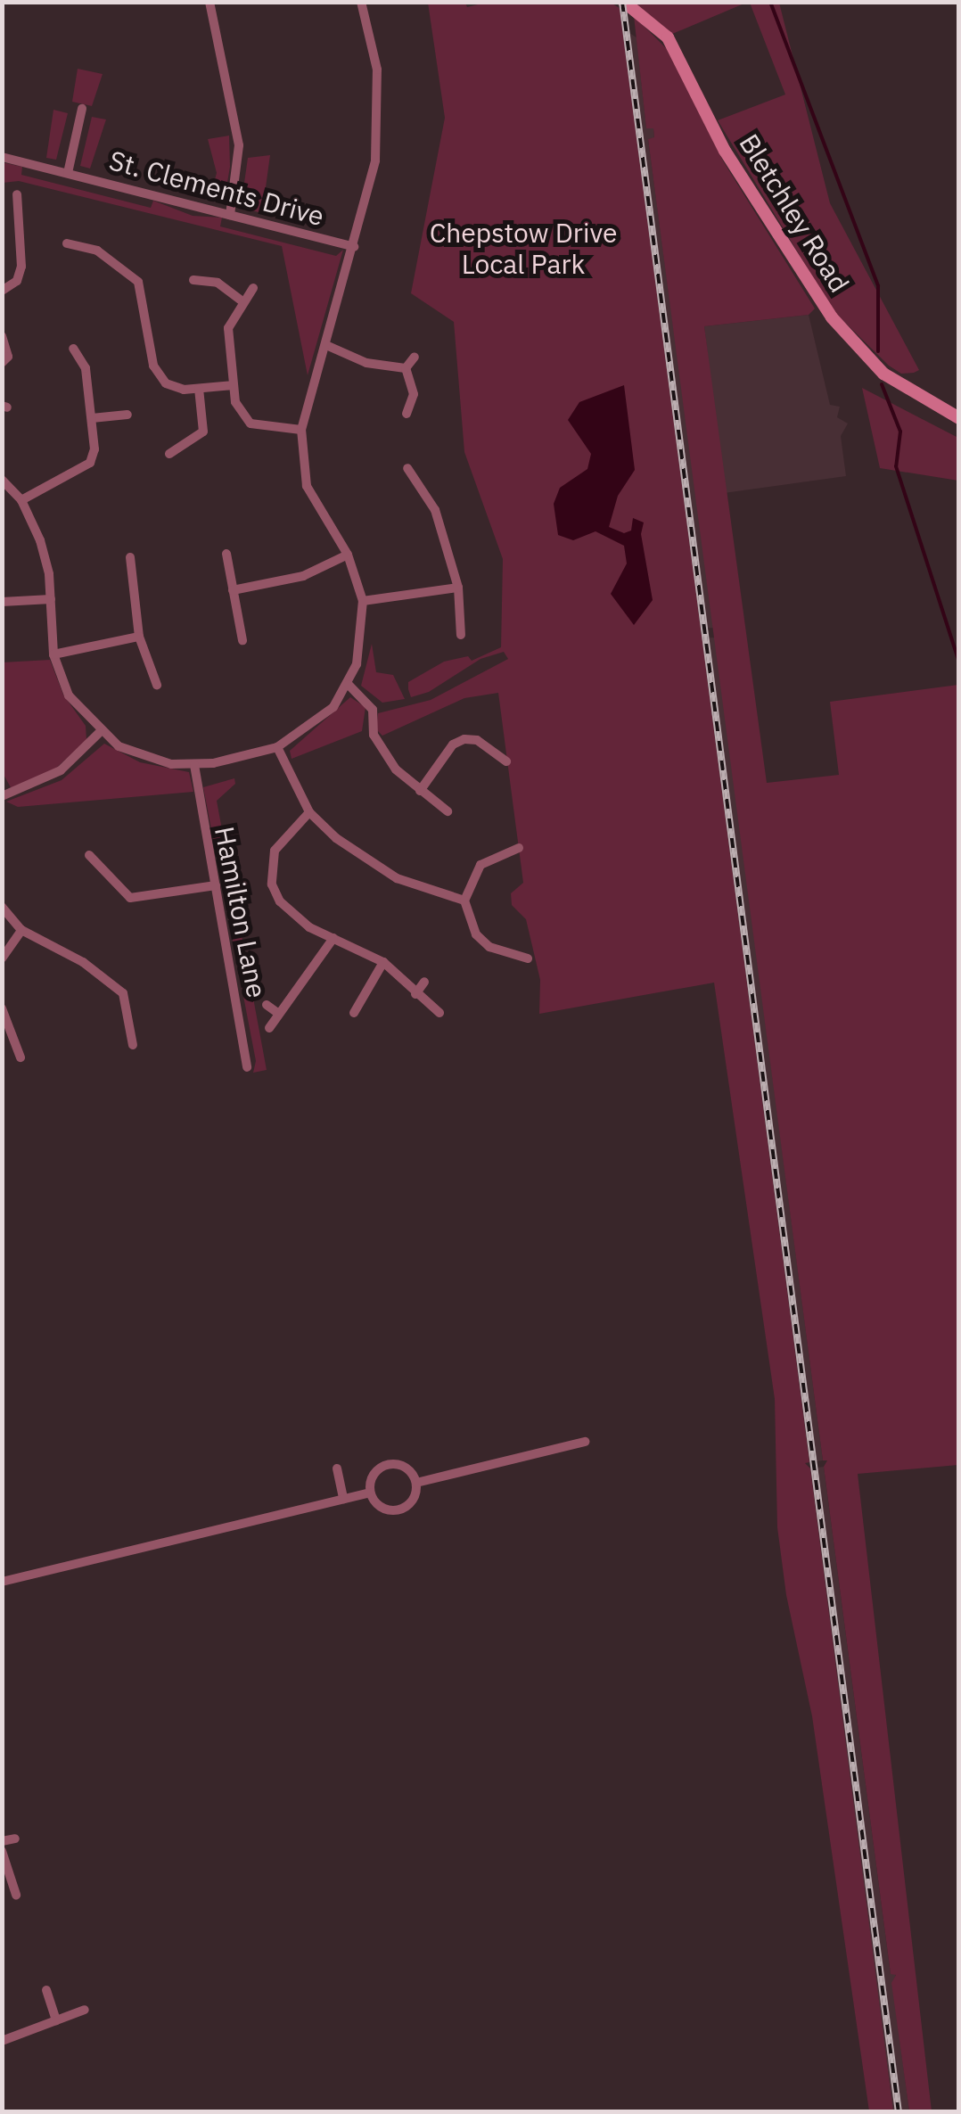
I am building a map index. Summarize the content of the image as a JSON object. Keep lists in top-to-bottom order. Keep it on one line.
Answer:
{"streets":{"street":["St. Clements Drive","Bletchley Road","Hamilton Lane"]},"parks":["Chepstow Drive Local Park"]}
